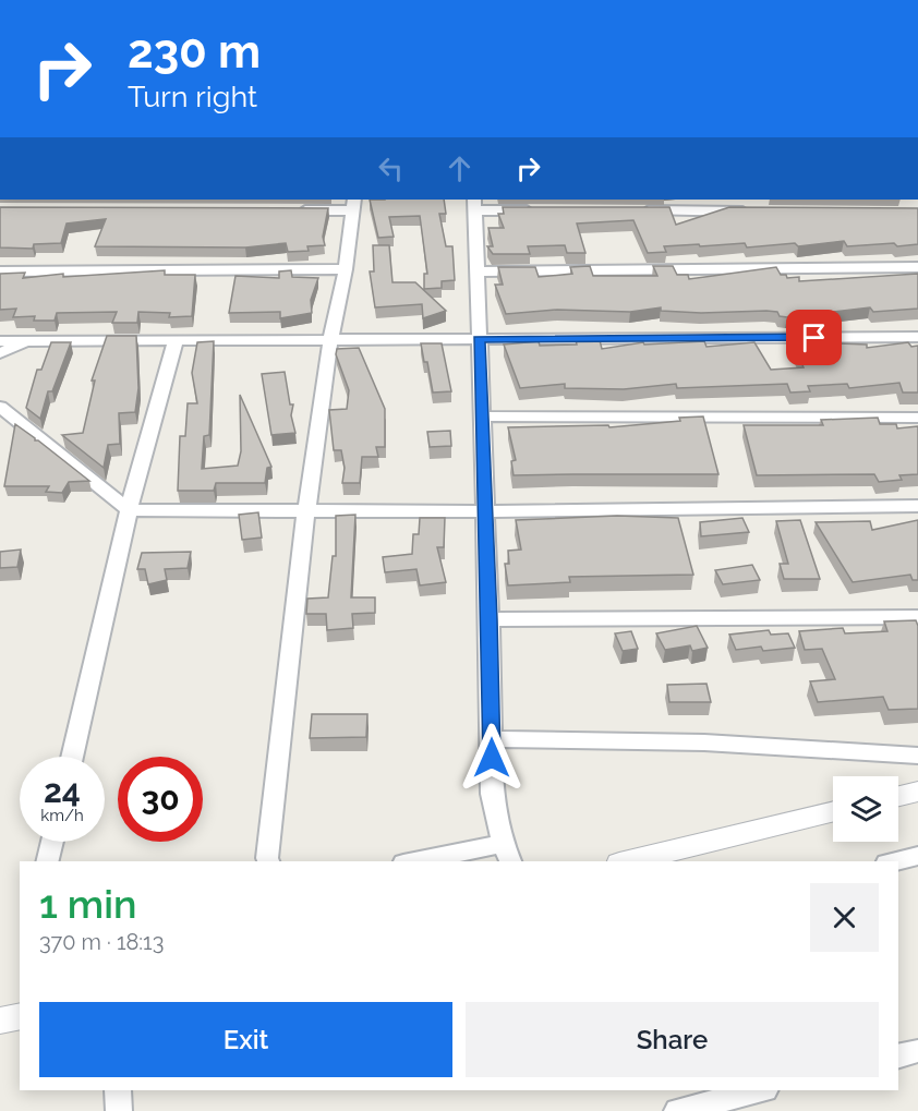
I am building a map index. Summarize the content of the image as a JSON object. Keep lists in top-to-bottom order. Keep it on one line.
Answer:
{"page":{"turn":["230 m","Turn right"],"speed":"24 km/h","limit":"30","heading":["1 min","370 m · 18:13"],"buttons":["Exit","Share"]}}
